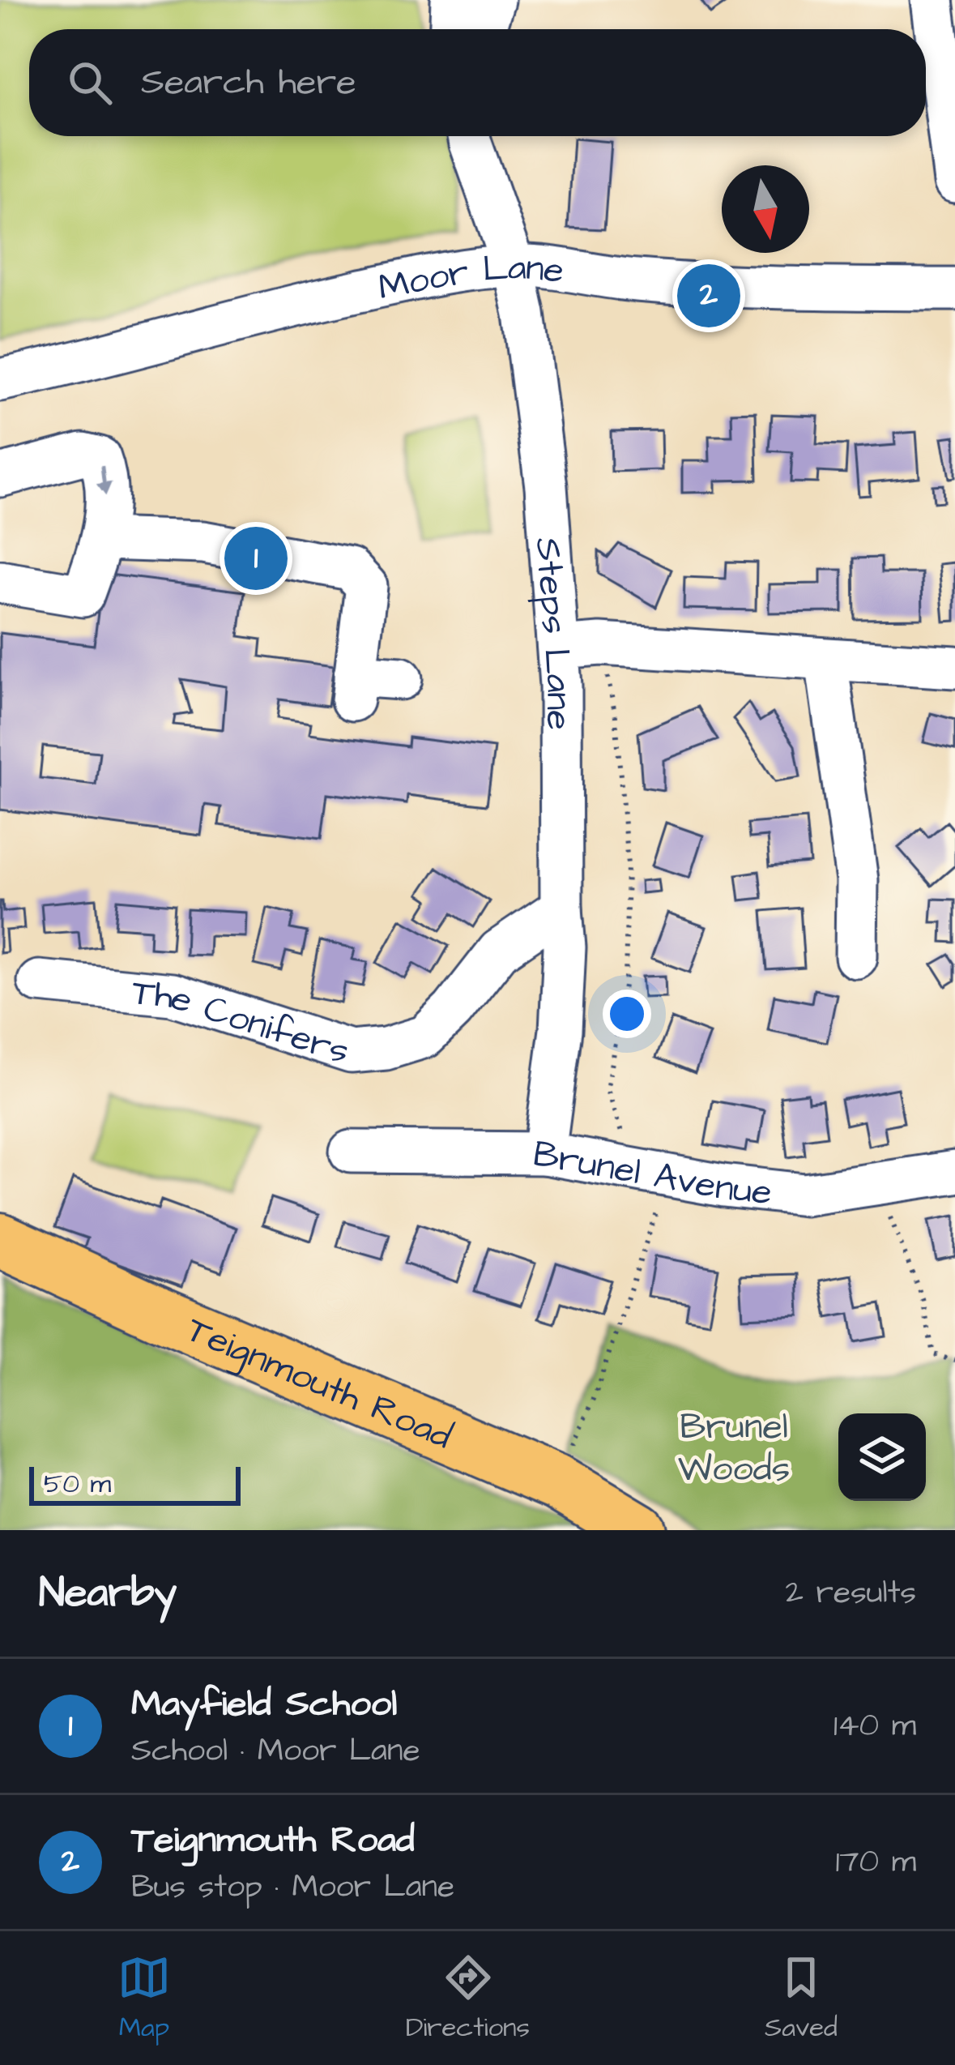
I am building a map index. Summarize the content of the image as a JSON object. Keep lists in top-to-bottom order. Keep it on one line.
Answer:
{"streets":{"main road":["Teignmouth Road"],"street":["Moor Lane","Steps Lane","The Conifers","Brunel Avenue"]},"crossings":[["Moor Lane","Steps Lane"],["Steps Lane","The Conifers"],["Steps Lane","Brunel Avenue"]],"parks":["Brunel Woods"],"scale_bar":"50 m","north":"bottom","page":{"search":"Search here","pins":["2","1"],"scale":"50 m","heading":["Nearby","2 results"],"list":[{"mark":"1","name":"Mayfield School","note":"School · Moor Lane","value":"140 m"},{"mark":"2","name":"Teignmouth Road","note":"Bus stop · Moor Lane","value":"170 m"}],"nav":["Map","Directions","Saved"]}}
